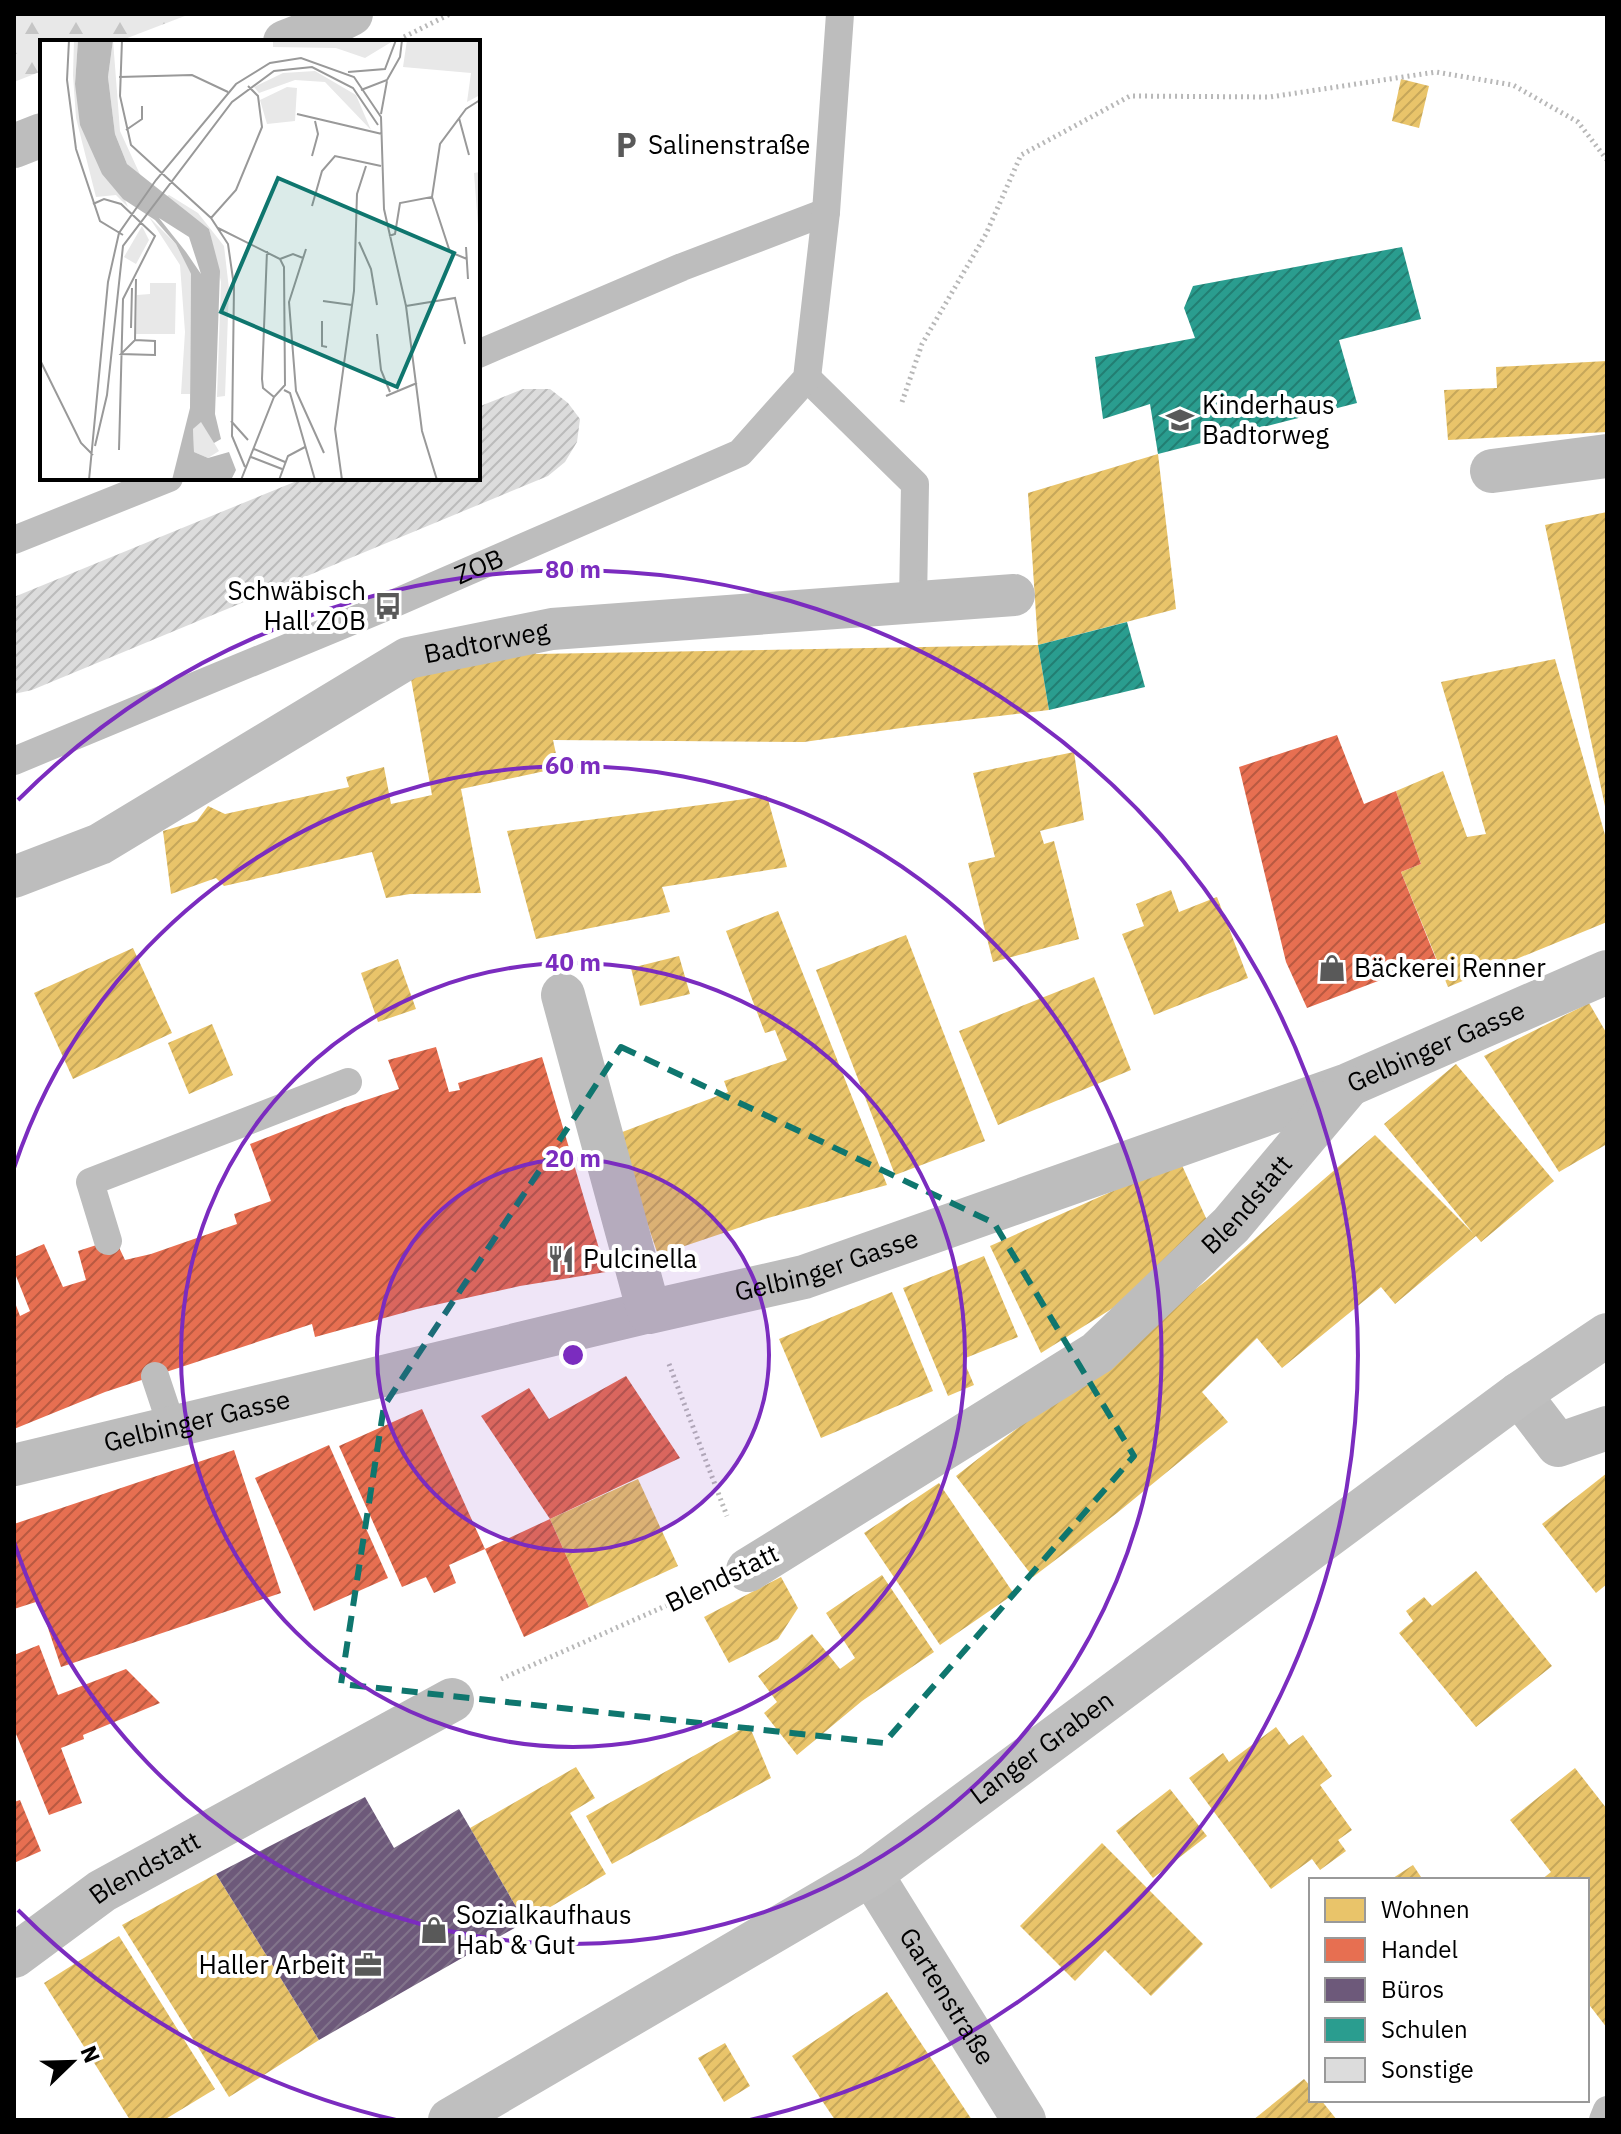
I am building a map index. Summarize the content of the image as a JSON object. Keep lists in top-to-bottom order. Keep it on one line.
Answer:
{"streets":{"main road":["Langer Graben"],"street":["Badtorweg","Gelbinger Gasse","Blendstatt","Gartenstraße"],"lane":["ZOB"]},"crossings":[["Gelbinger Gasse","Blendstatt"],["Langer Graben","Gartenstraße"]],"places":{"parking":["Salinenstraße"],"school or university":["Kinderhaus Badtorweg"],"bus stop":["Schwäbisch Hall ZOB"],"shop":["Bäckerei Renner","Sozialkaufhaus Hab & Gut"],"restaurant":["Pulcinella"],"office":["Haller Arbeit"]},"legend":["Wohnen","Handel","Büros","Schulen","Sonstige"],"north":"top right","rings":["80 m","60 m","40 m","20 m"]}
